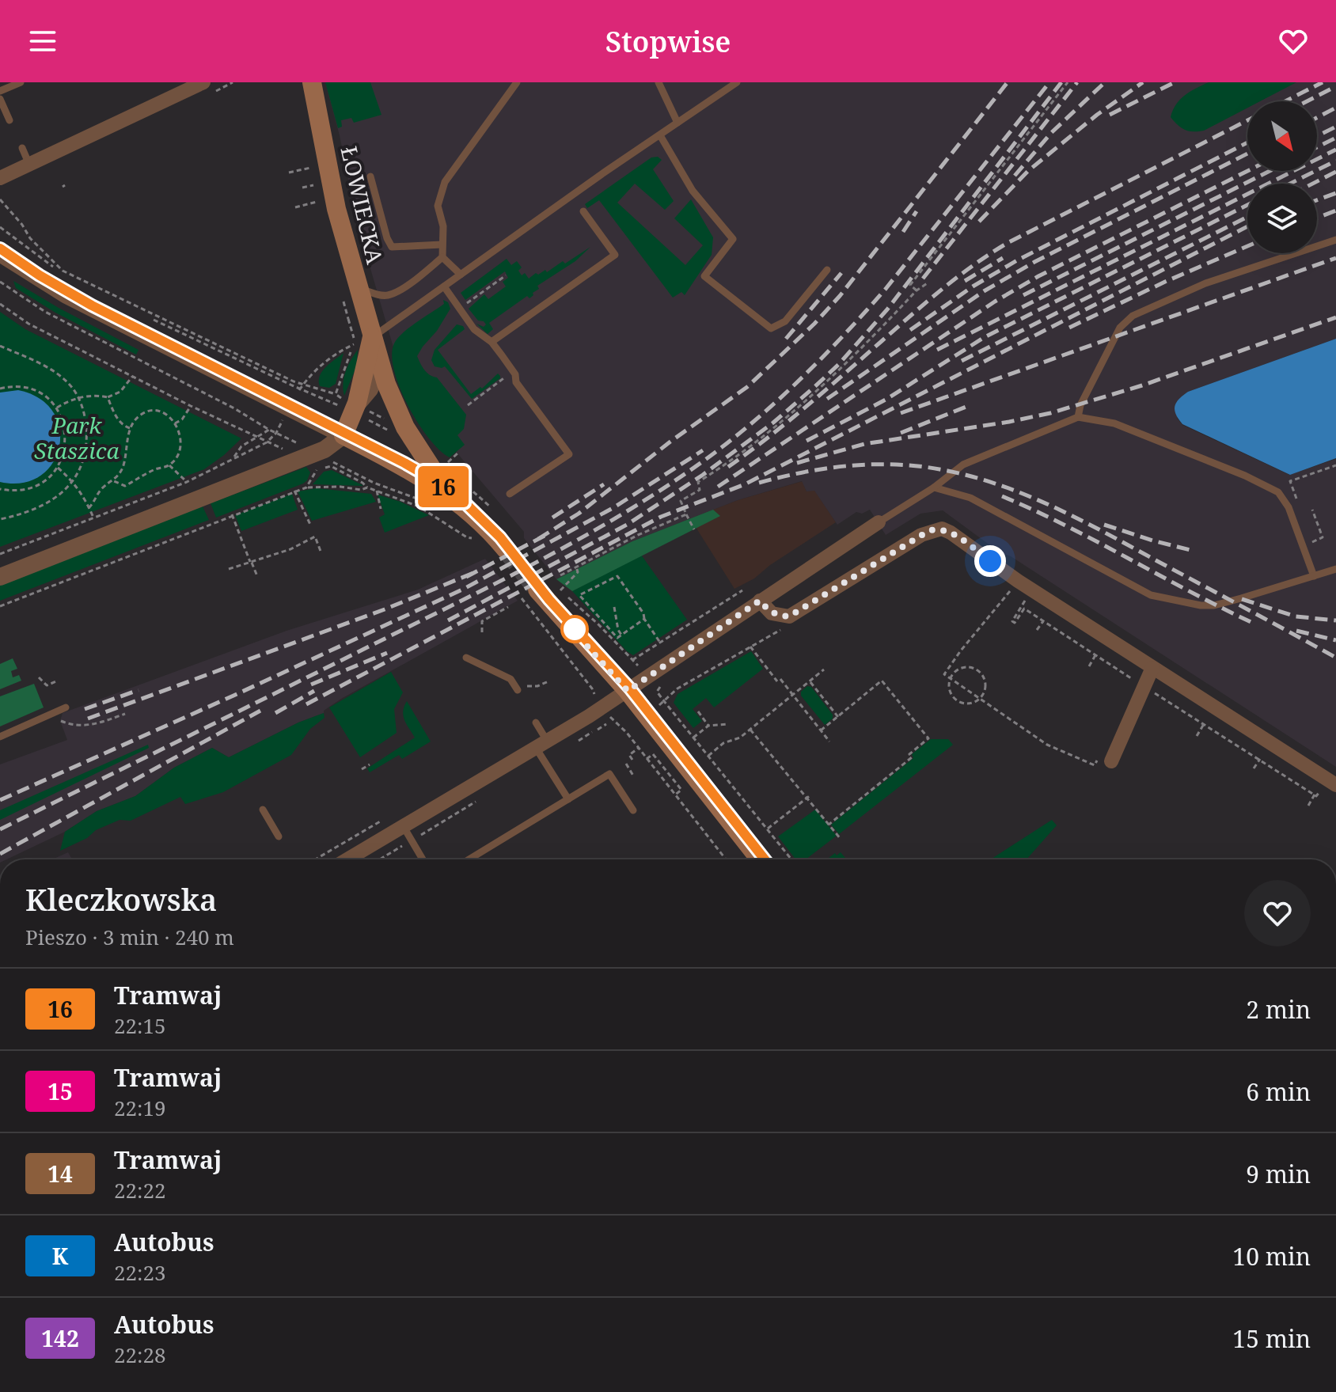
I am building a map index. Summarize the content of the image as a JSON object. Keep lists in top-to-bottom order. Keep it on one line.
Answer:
{"streets":{"main road":["ŁOWIECKA"]},"parks":["Park Staszica"],"lines":["tram line 16"],"north":"bottom right","page":{"header":"Stopwise","on_map":"16","heading":["Kleczkowska","Pieszo · 3 min · 240 m"],"list":[{"mark":"16","name":"Tramwaj","note":"22:15","value":"2 min"},{"mark":"15","name":"Tramwaj","note":"22:19","value":"6 min"},{"mark":"14","name":"Tramwaj","note":"22:22","value":"9 min"},{"mark":"K","name":"Autobus","note":"22:23","value":"10 min"},{"mark":"142","name":"Autobus","note":"22:28","value":"15 min"}]}}
